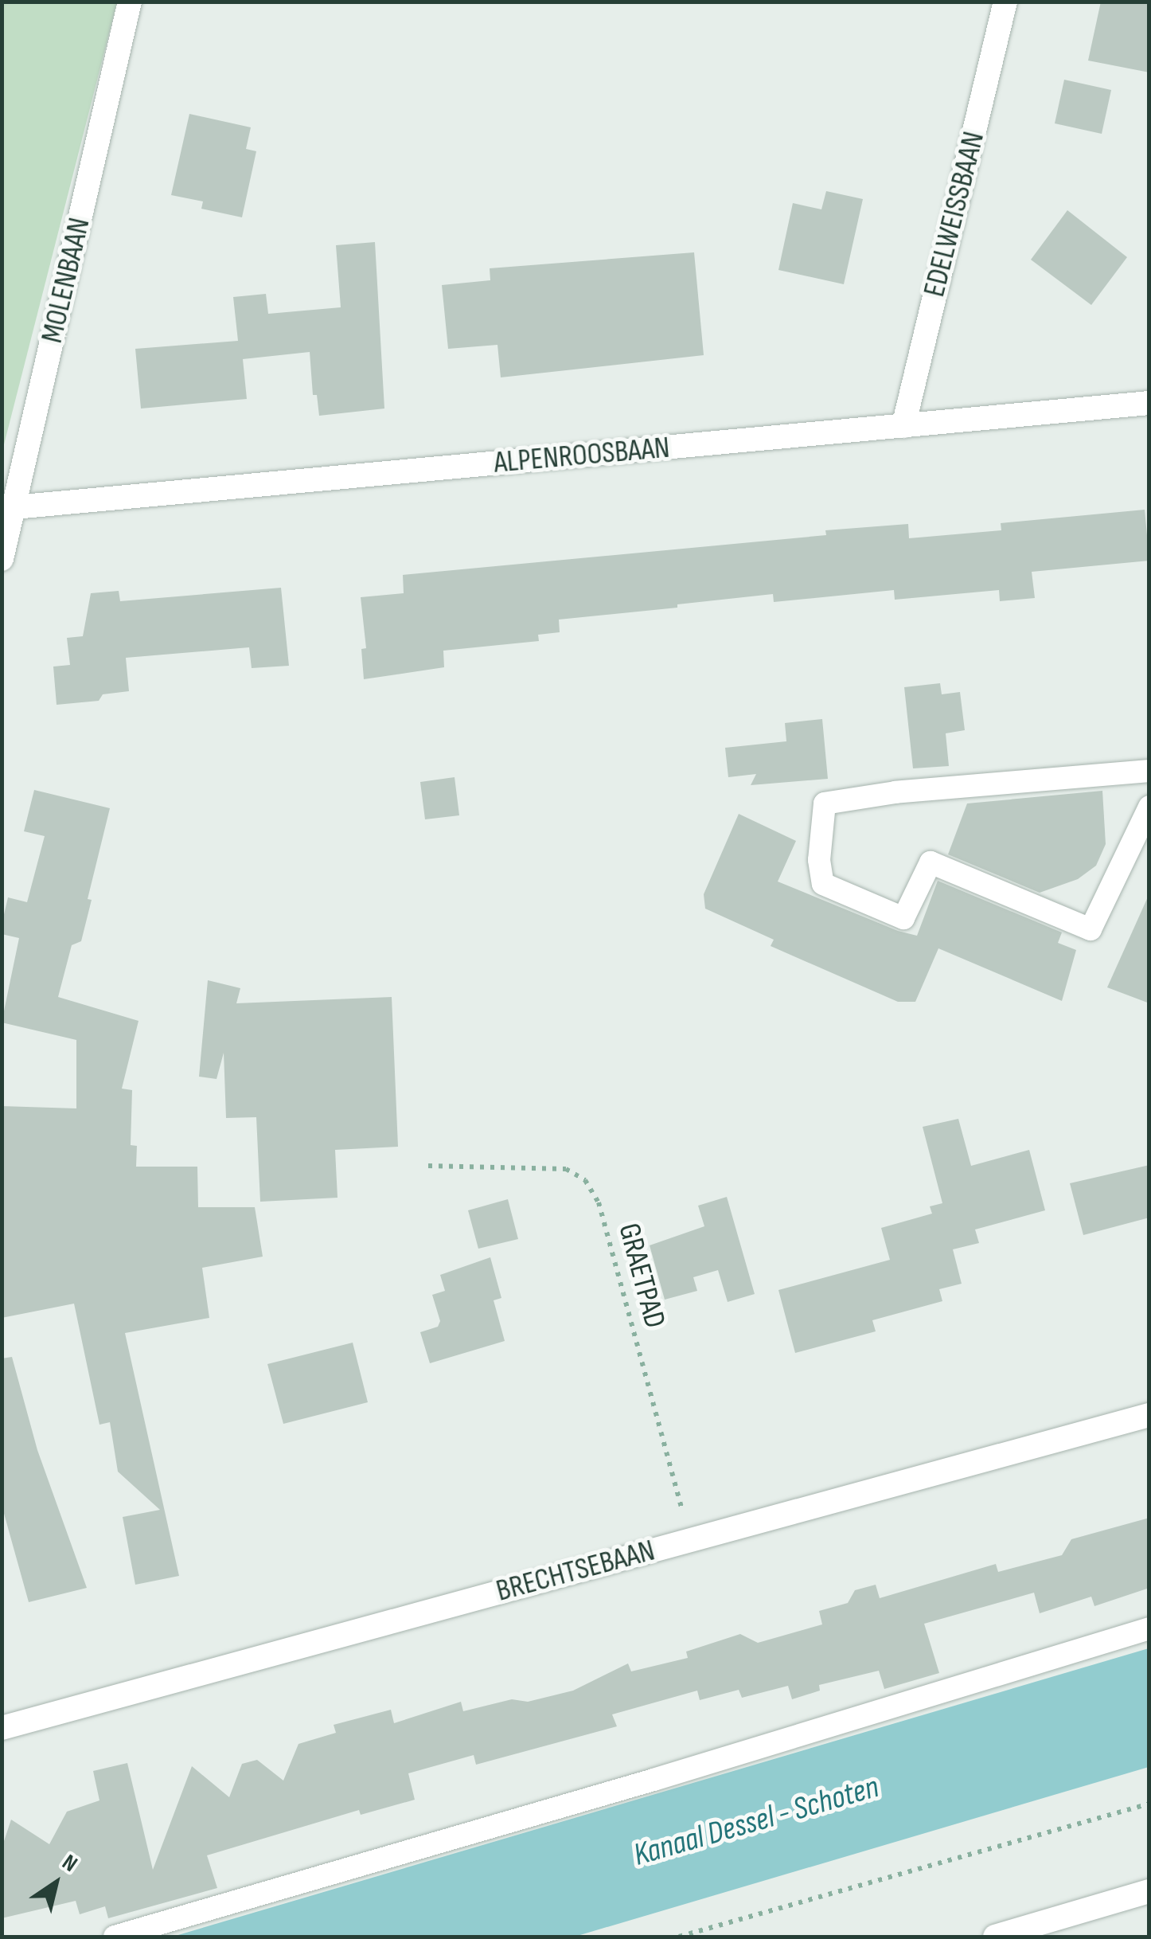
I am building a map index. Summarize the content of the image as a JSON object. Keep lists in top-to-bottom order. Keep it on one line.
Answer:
{"streets":{"street":["EDELWEISSBAAN","MOLENBAAN","ALPENROOSBAAN","BRECHTSEBAAN"],"path":["GRAETPAD"]},"crossings":[["EDELWEISSBAAN","ALPENROOSBAAN"],["MOLENBAAN","ALPENROOSBAAN"],["GRAETPAD","BRECHTSEBAAN"]],"water":["Kanaal Dessel - Schoten"],"north":"top right"}
